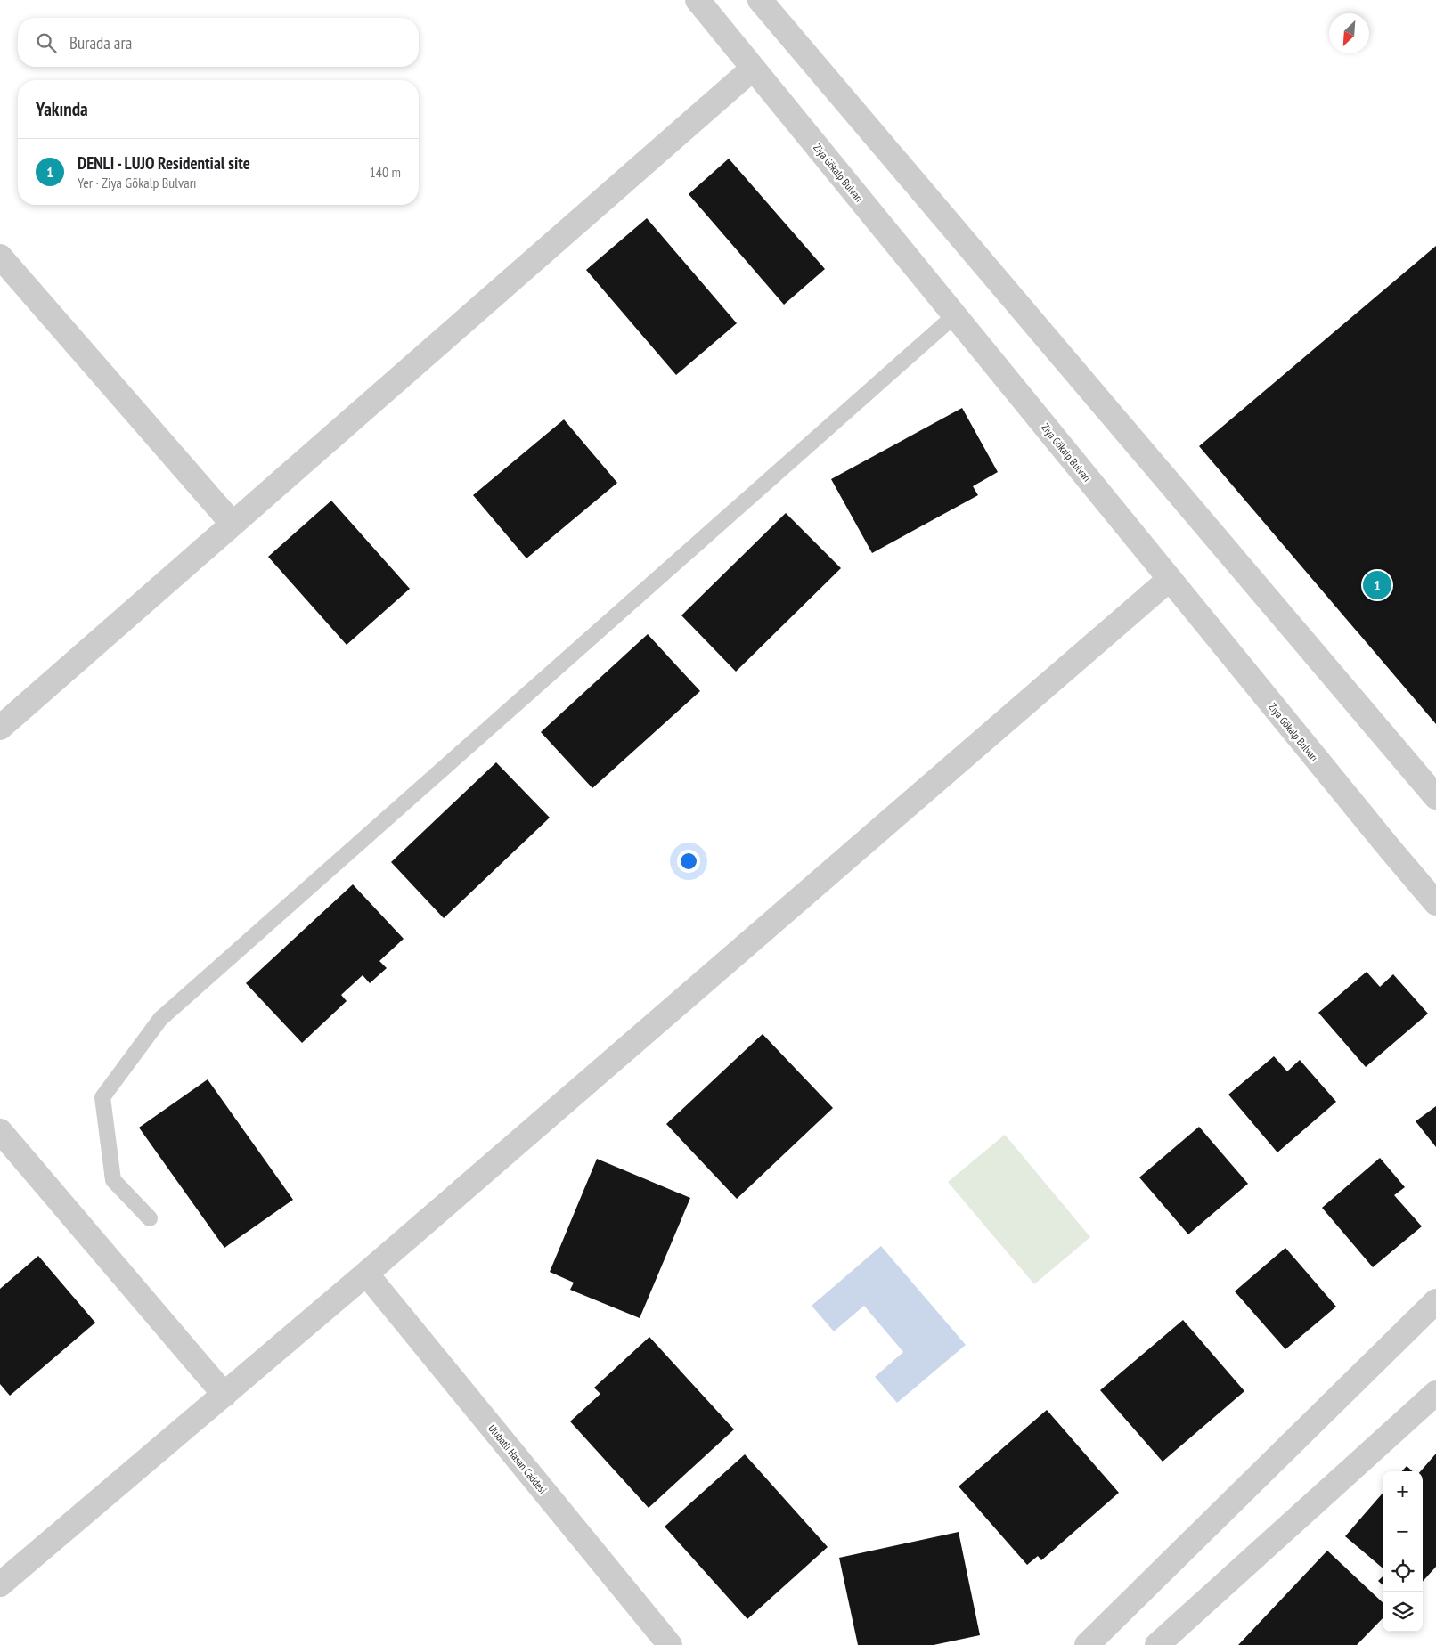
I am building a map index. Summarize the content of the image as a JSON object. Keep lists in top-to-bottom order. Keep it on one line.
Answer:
{"streets":{"street":["Ziya Gökalp Bulvarı","Ulubatlı Hasan Caddesi"]},"north":"bottom left","page":{"search":"Burada ara","heading":"Yakında","list":[{"mark":"1","name":"DENLI - LUJO Residential site","note":"Yer · Ziya Gökalp Bulvarı","value":"140 m"}],"pins":"1","map_buttons":["+","−"]}}
